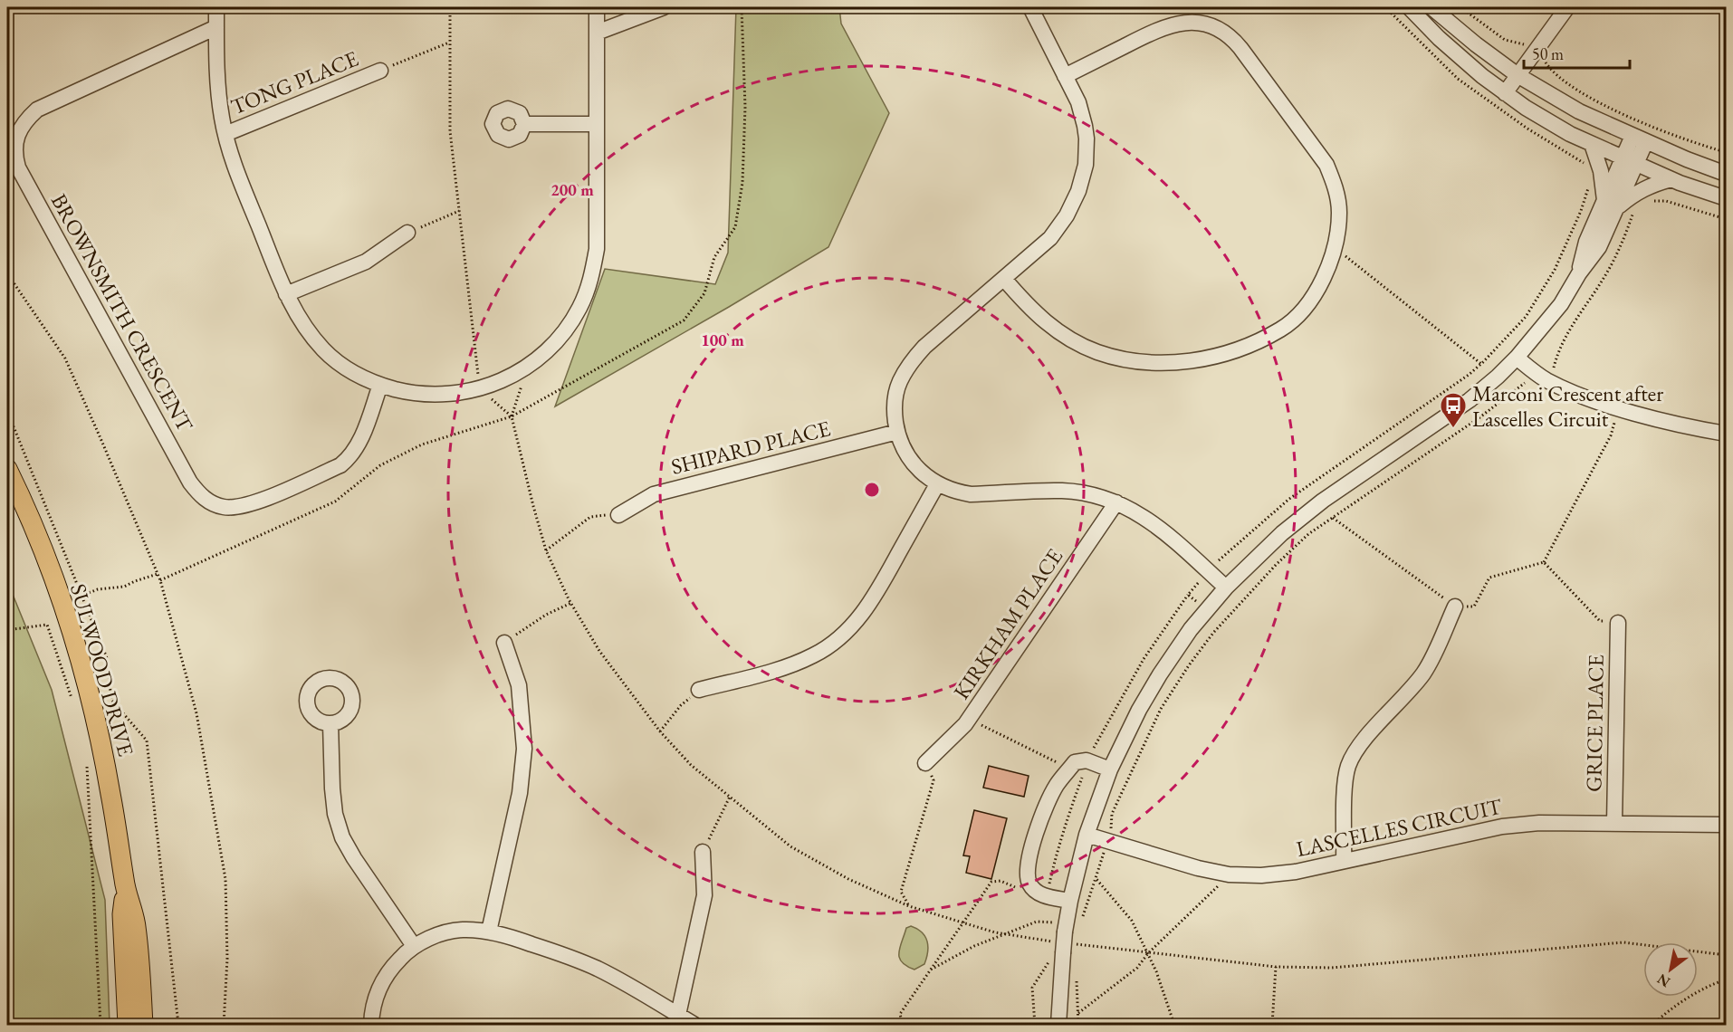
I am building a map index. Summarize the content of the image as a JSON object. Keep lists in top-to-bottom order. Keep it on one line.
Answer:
{"streets":{"main road":["SULWOOD DRIVE"],"street":["TONG PLACE","BROWNSMITH CRESCENT","SHIPARD PLACE","KIRKHAM PLACE","GRICE PLACE","LASCELLES CIRCUIT"]},"crossings":[["GRICE PLACE","LASCELLES CIRCUIT"]],"places":{"bus stop":["Marconi Crescent after Lascelles Circuit"]},"scale_bar":"50 m","north":"bottom left","rings":["200 m","100 m"]}
